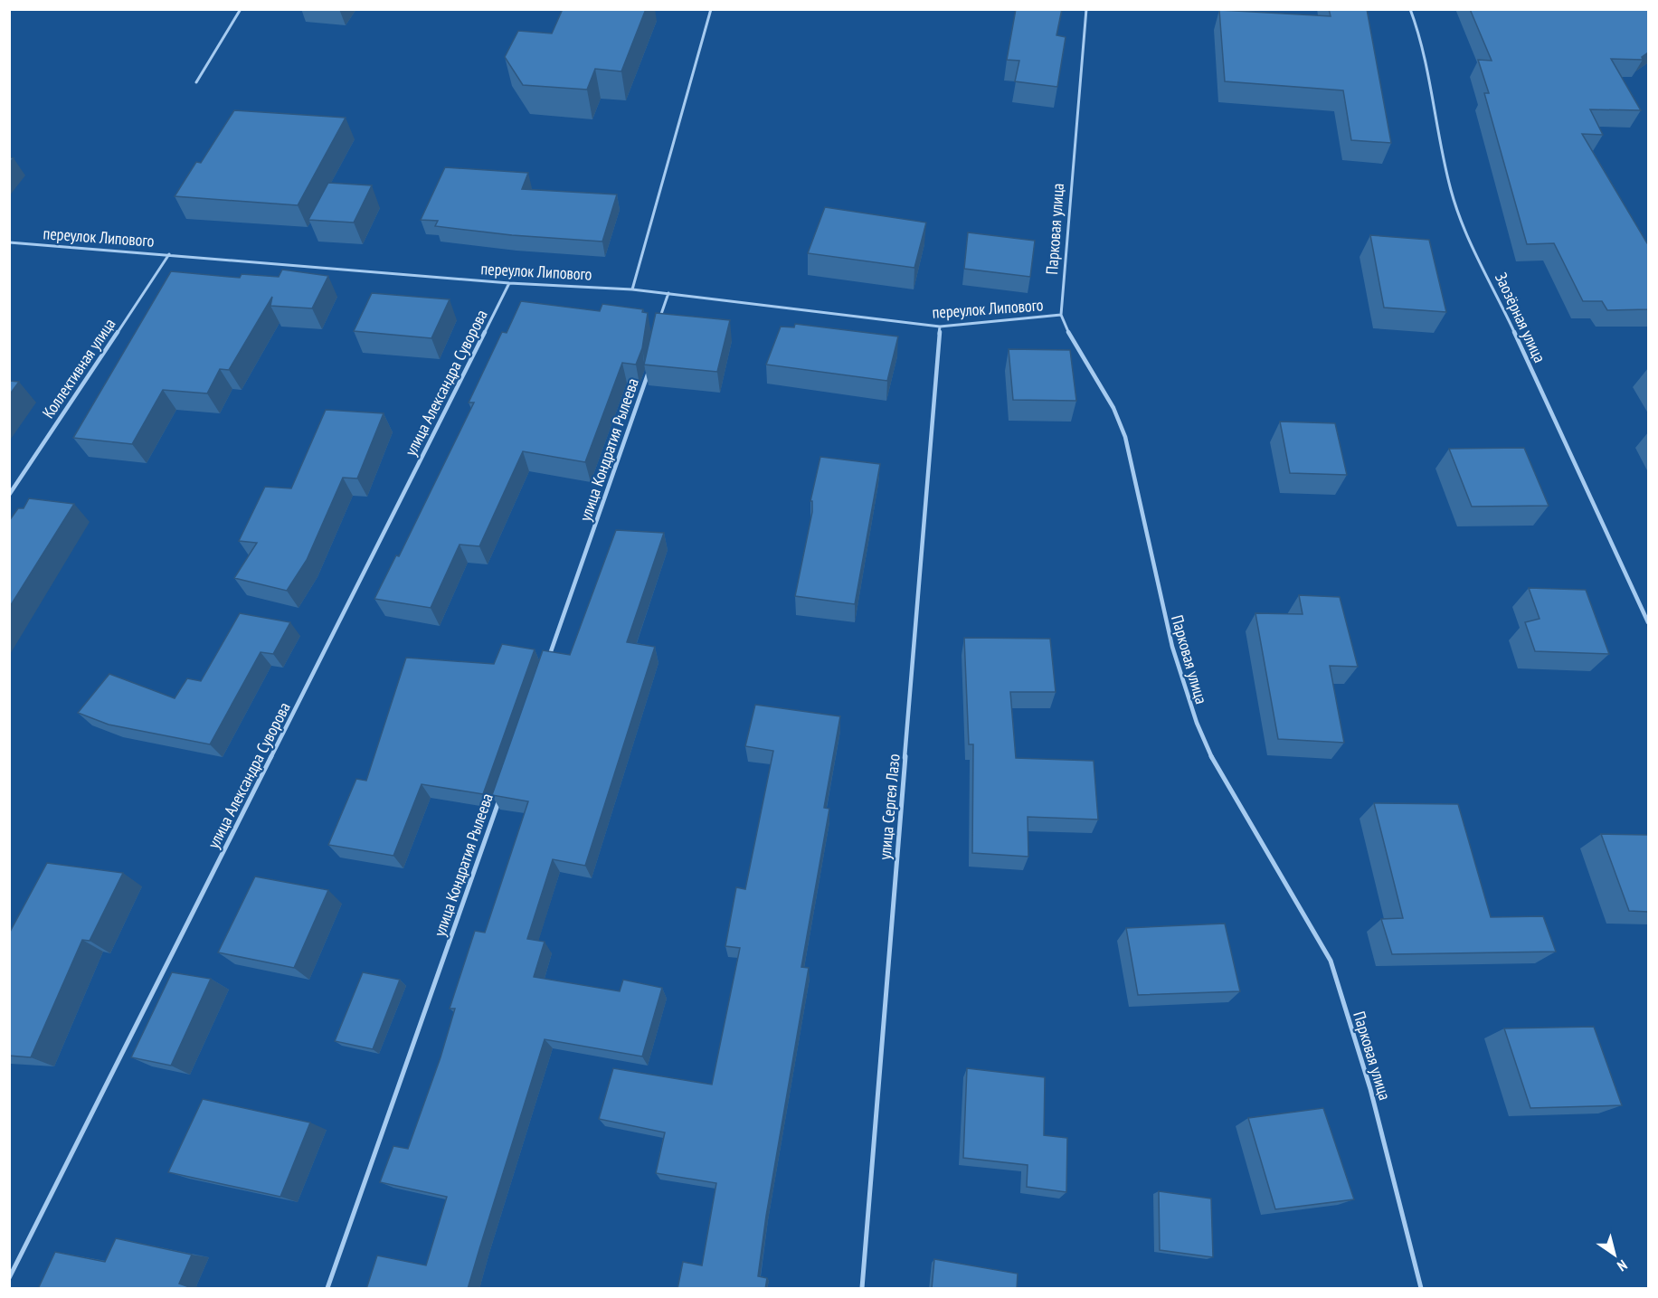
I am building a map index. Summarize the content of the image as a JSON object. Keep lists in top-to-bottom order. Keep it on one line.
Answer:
{"streets":{"lane":["Парковая улица","переулок Липового","Заозёрная улица","Коллективная улица","улица Александра Суворова","улица Кондратия Рылеева","улица Сергея Лазо"]},"crossings":[["Парковая улица","переулок Липового"],["переулок Липового","Коллективная улица"],["переулок Липового","улица Александра Суворова"],["переулок Липового","улица Сергея Лазо"]],"north":"bottom right"}
